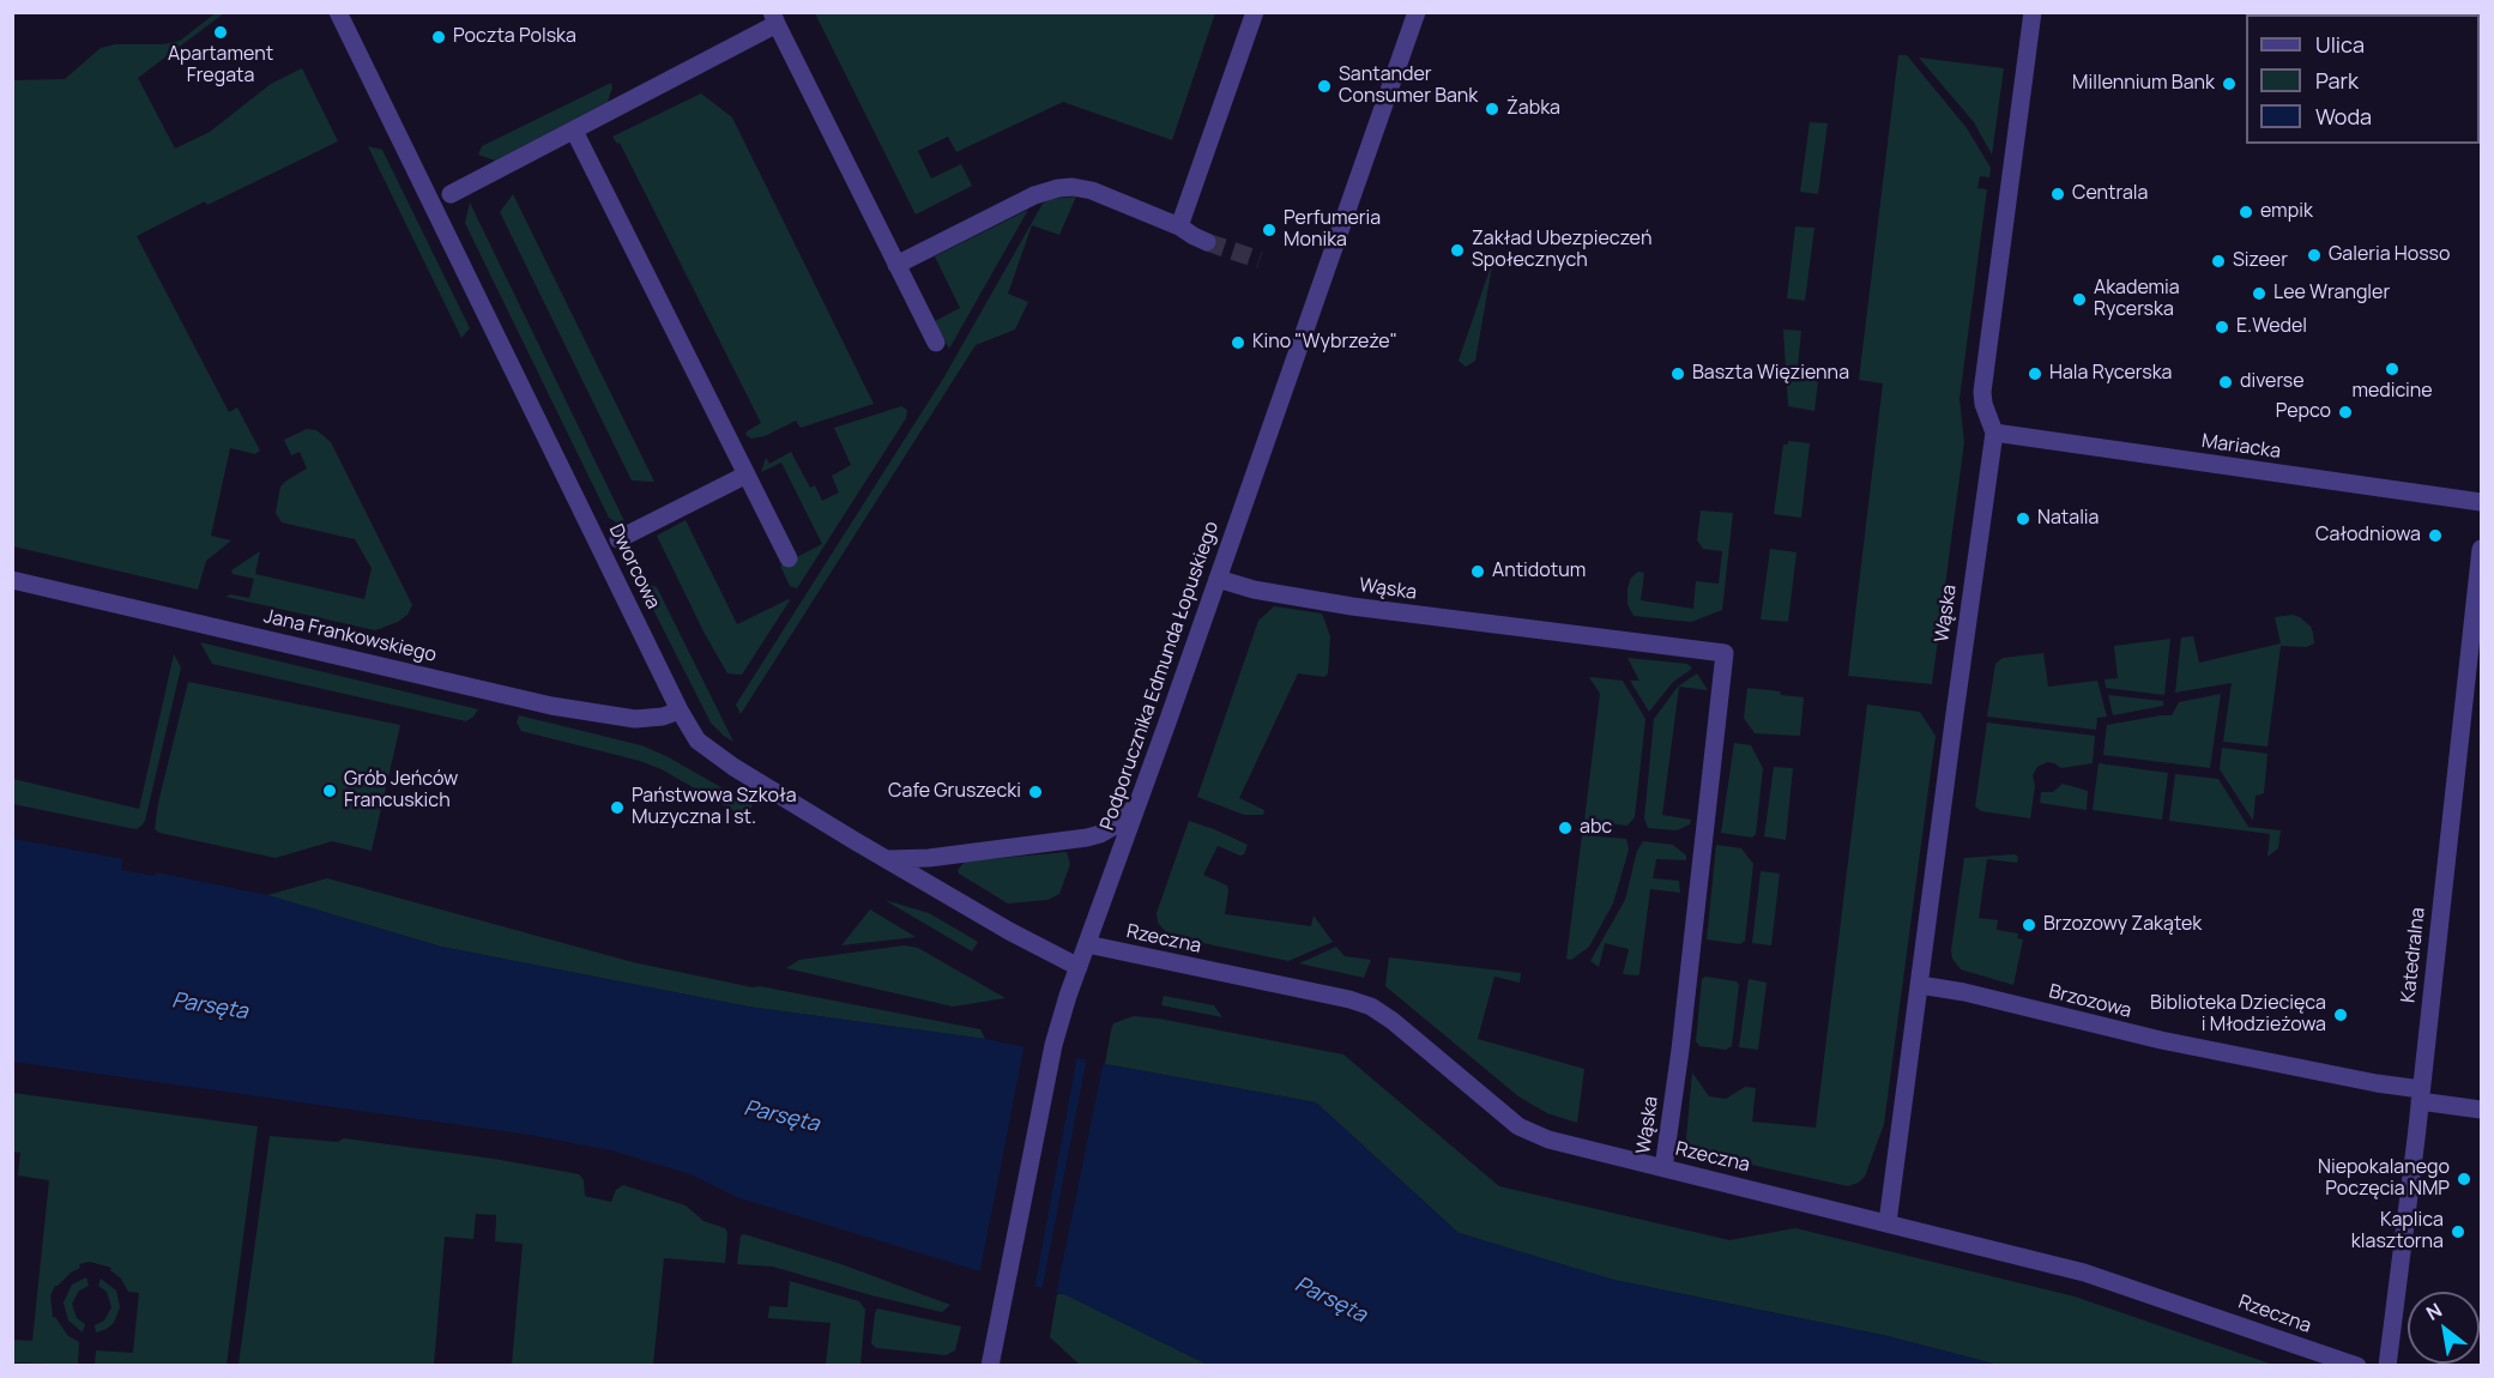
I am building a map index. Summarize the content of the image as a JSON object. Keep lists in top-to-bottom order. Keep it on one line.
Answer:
{"streets":{"street":["Mariacka","Dworcowa","Wąska","Jana Frankowskiego","Podporucznika Edmunda Łopuskiego","Rzeczna","Katedralna","Brzozowa"]},"crossings":[["Mariacka","Wąska"],["Dworcowa","Jana Frankowskiego"],["Dworcowa","Podporucznika Edmunda Łopuskiego"],["Wąska","Podporucznika Edmunda Łopuskiego"],["Wąska","Rzeczna"],["Wąska","Brzozowa"],["Podporucznika Edmunda Łopuskiego","Rzeczna"],["Katedralna","Brzozowa"]],"water":["Parsęta"],"places":["Apartament Fregata","Poczta Polska","Millennium Bank","Santander Consumer Bank","Żabka","Centrala","empik","Perfumeria Monika","Zakład Ubezpieczeń Społecznych","Galeria Hosso","Sizeer","Lee Wrangler","Akademia Rycerska","E.Wedel","Kino \"Wybrzeże\"","medicine","Baszta Więzienna","Hala Rycerska","diverse","Pepco","Natalia","Całodniowa","Antidotum","Grób Jeńców Francuskich","Cafe Gruszecki","Państwowa Szkoła Muzyczna I st.","abc","Brzozowy Zakątek","Biblioteka Dziecięca i Młodzieżowa","Niepokalanego Poczęcia NMP","Kaplica klasztorna"],"legend":["Ulica","Park","Woda"],"north":"top left"}
